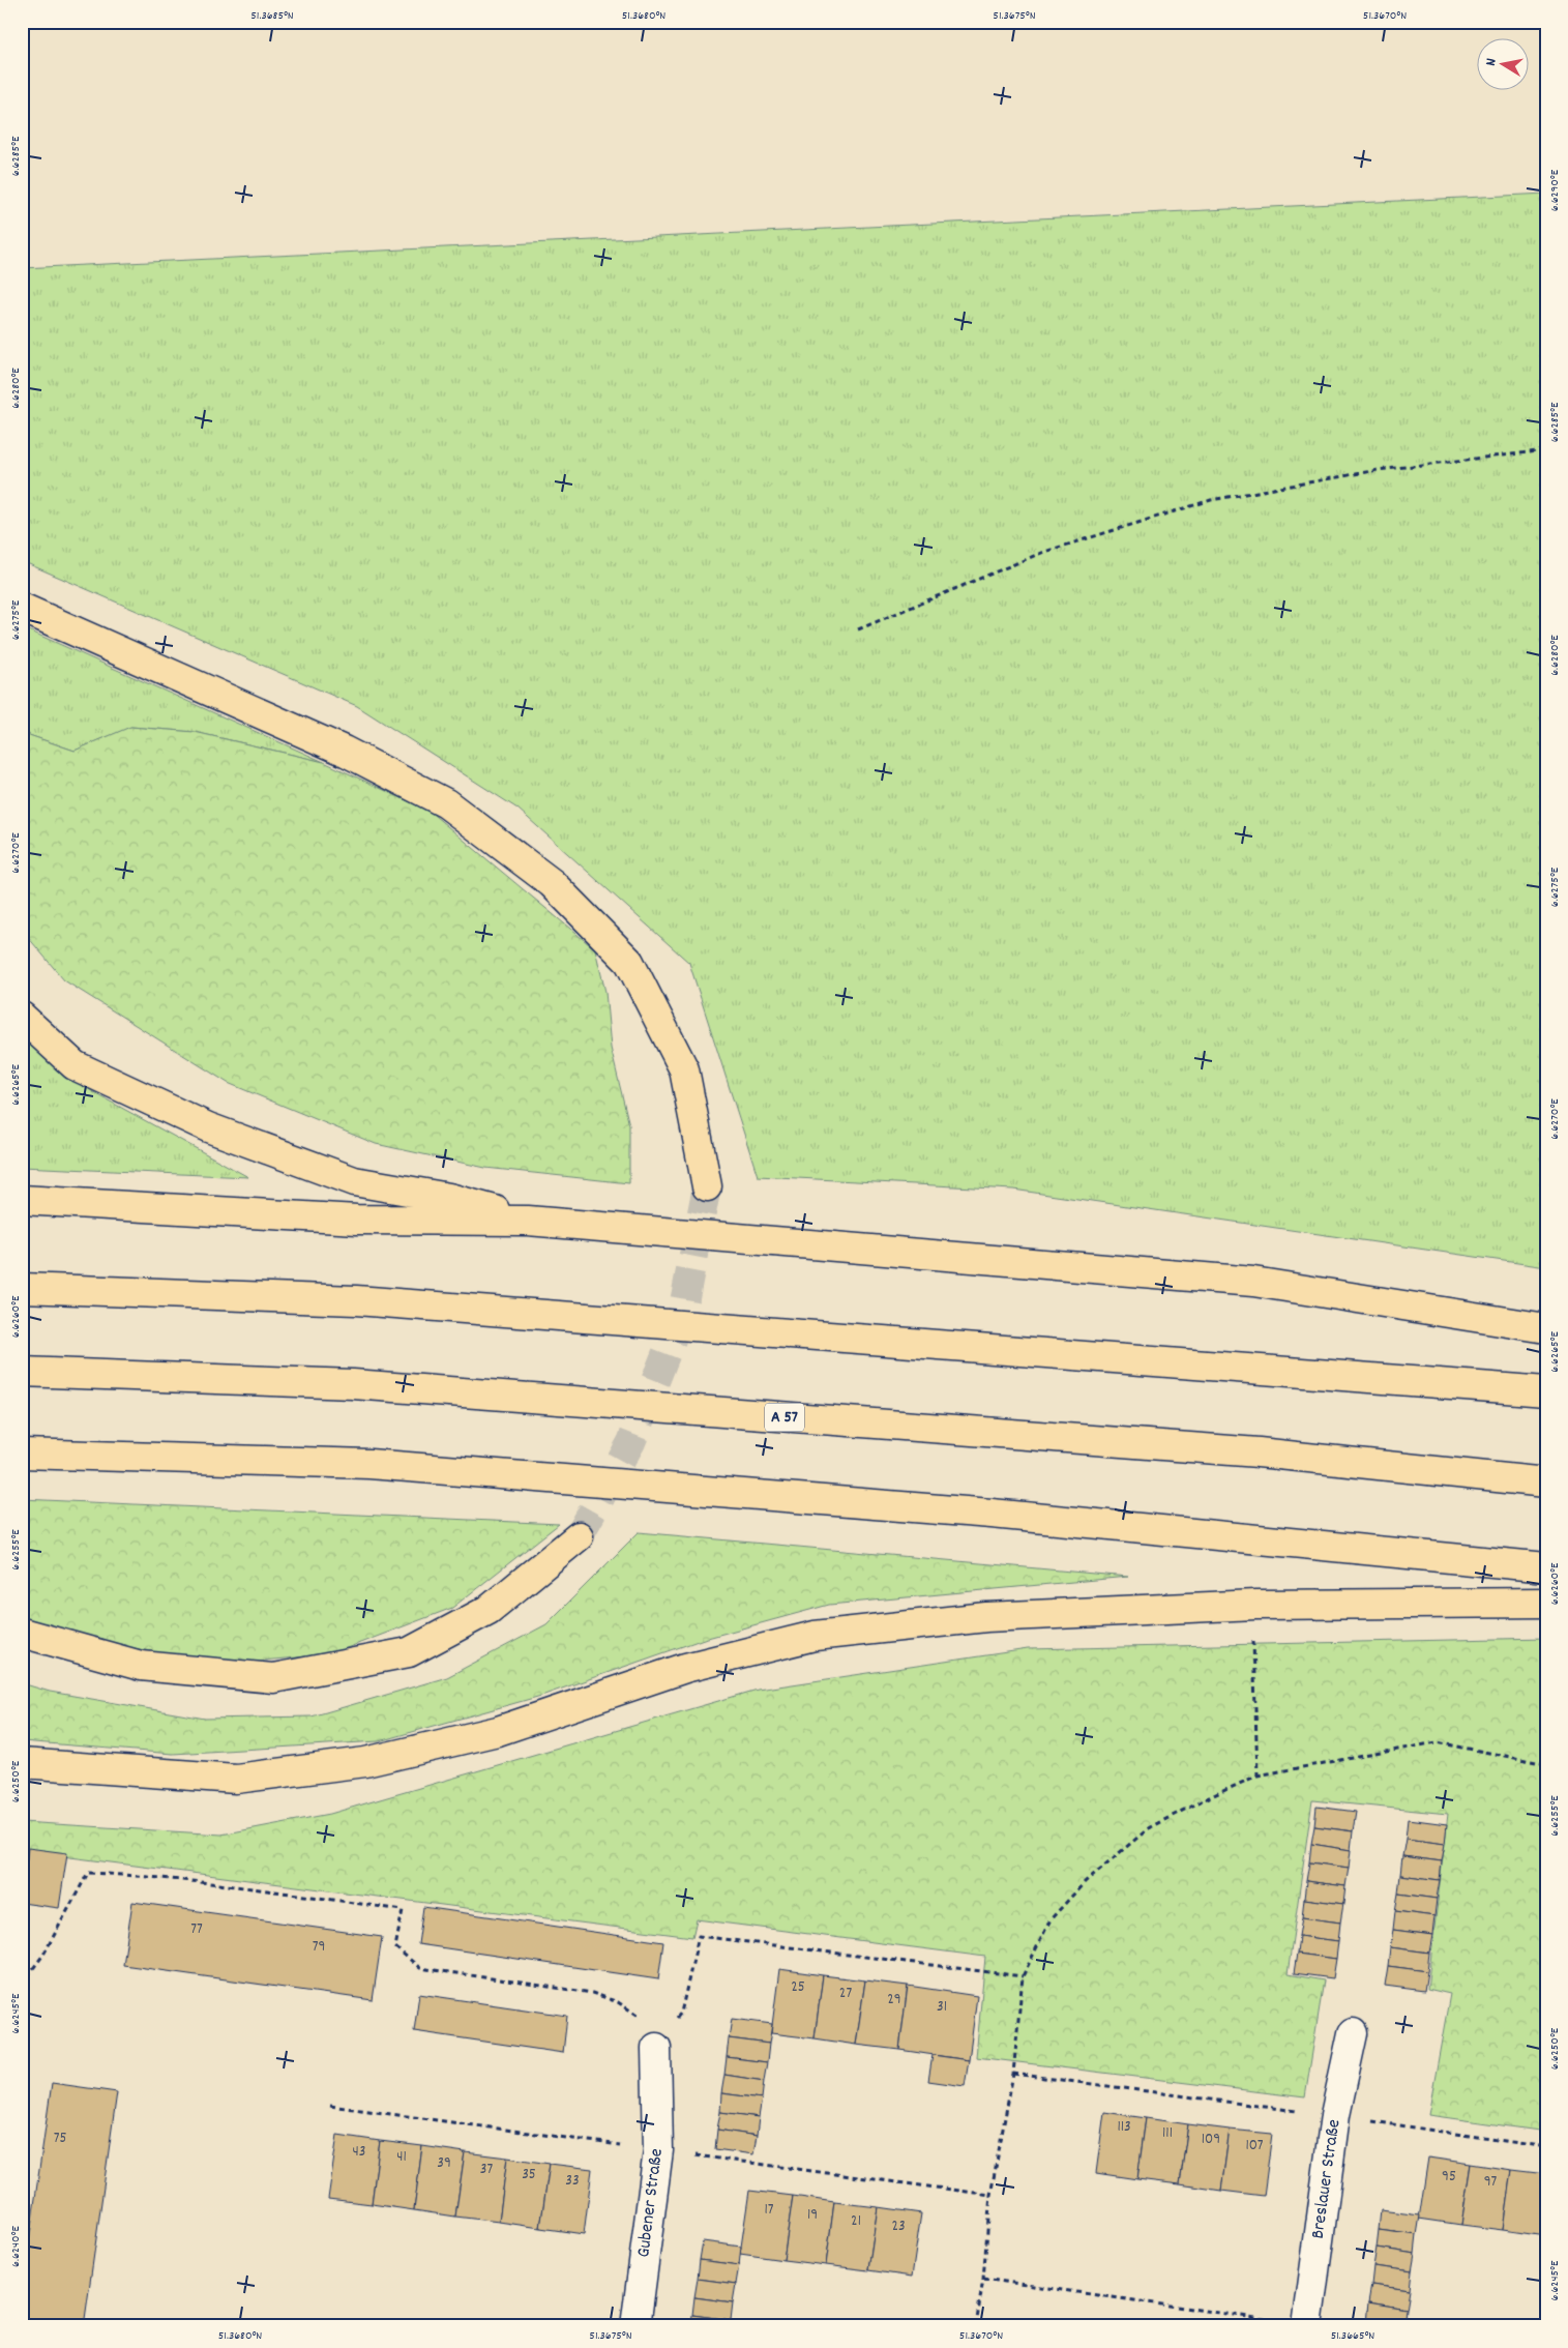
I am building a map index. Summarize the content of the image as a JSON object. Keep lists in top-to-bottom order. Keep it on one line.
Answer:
{"streets":{"highway":["A 57"],"street":["Breslauer Straße","Gubener Straße"]},"house_numbers":["77","79","25","27","29","31","113","111","75","109","107","43","41","39","37","35","95","33","97","17","19","21","23"],"north":"left","coordinates":["51.3685°N","51.3680°N","51.3675°N","51.3670°N","6.6285°E","6.6290°E","6.6280°E","6.6275°E","6.6270°E","6.6265°E","6.6260°E","6.6255°E","6.6250°E","6.6245°E","6.6240°E","51.3665°N"]}
